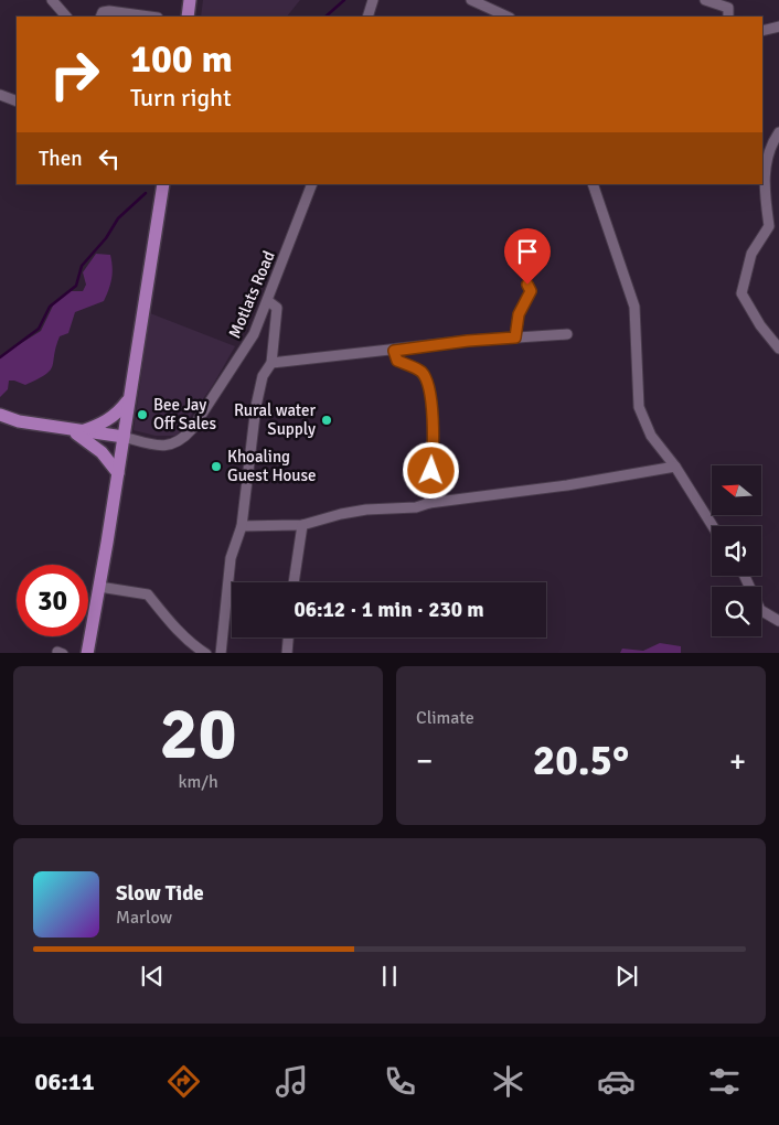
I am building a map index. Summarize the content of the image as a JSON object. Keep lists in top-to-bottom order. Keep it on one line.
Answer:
{"streets":{"street":["Motlats Road"]},"places":["Bee Jay Off Sales","Rural water Supply","Khoaling Guest House"],"north":"left","page":{"turn":["100 m","Turn right"],"then":"Then","limit":"30","trip":"06:12 · 1 min · 230 m","tile":[["20","km/h"],"Climate"],"heat":["−","20.5°","+"],"song":["Slow Tide","Marlow"],"tabs":"06:11"}}
